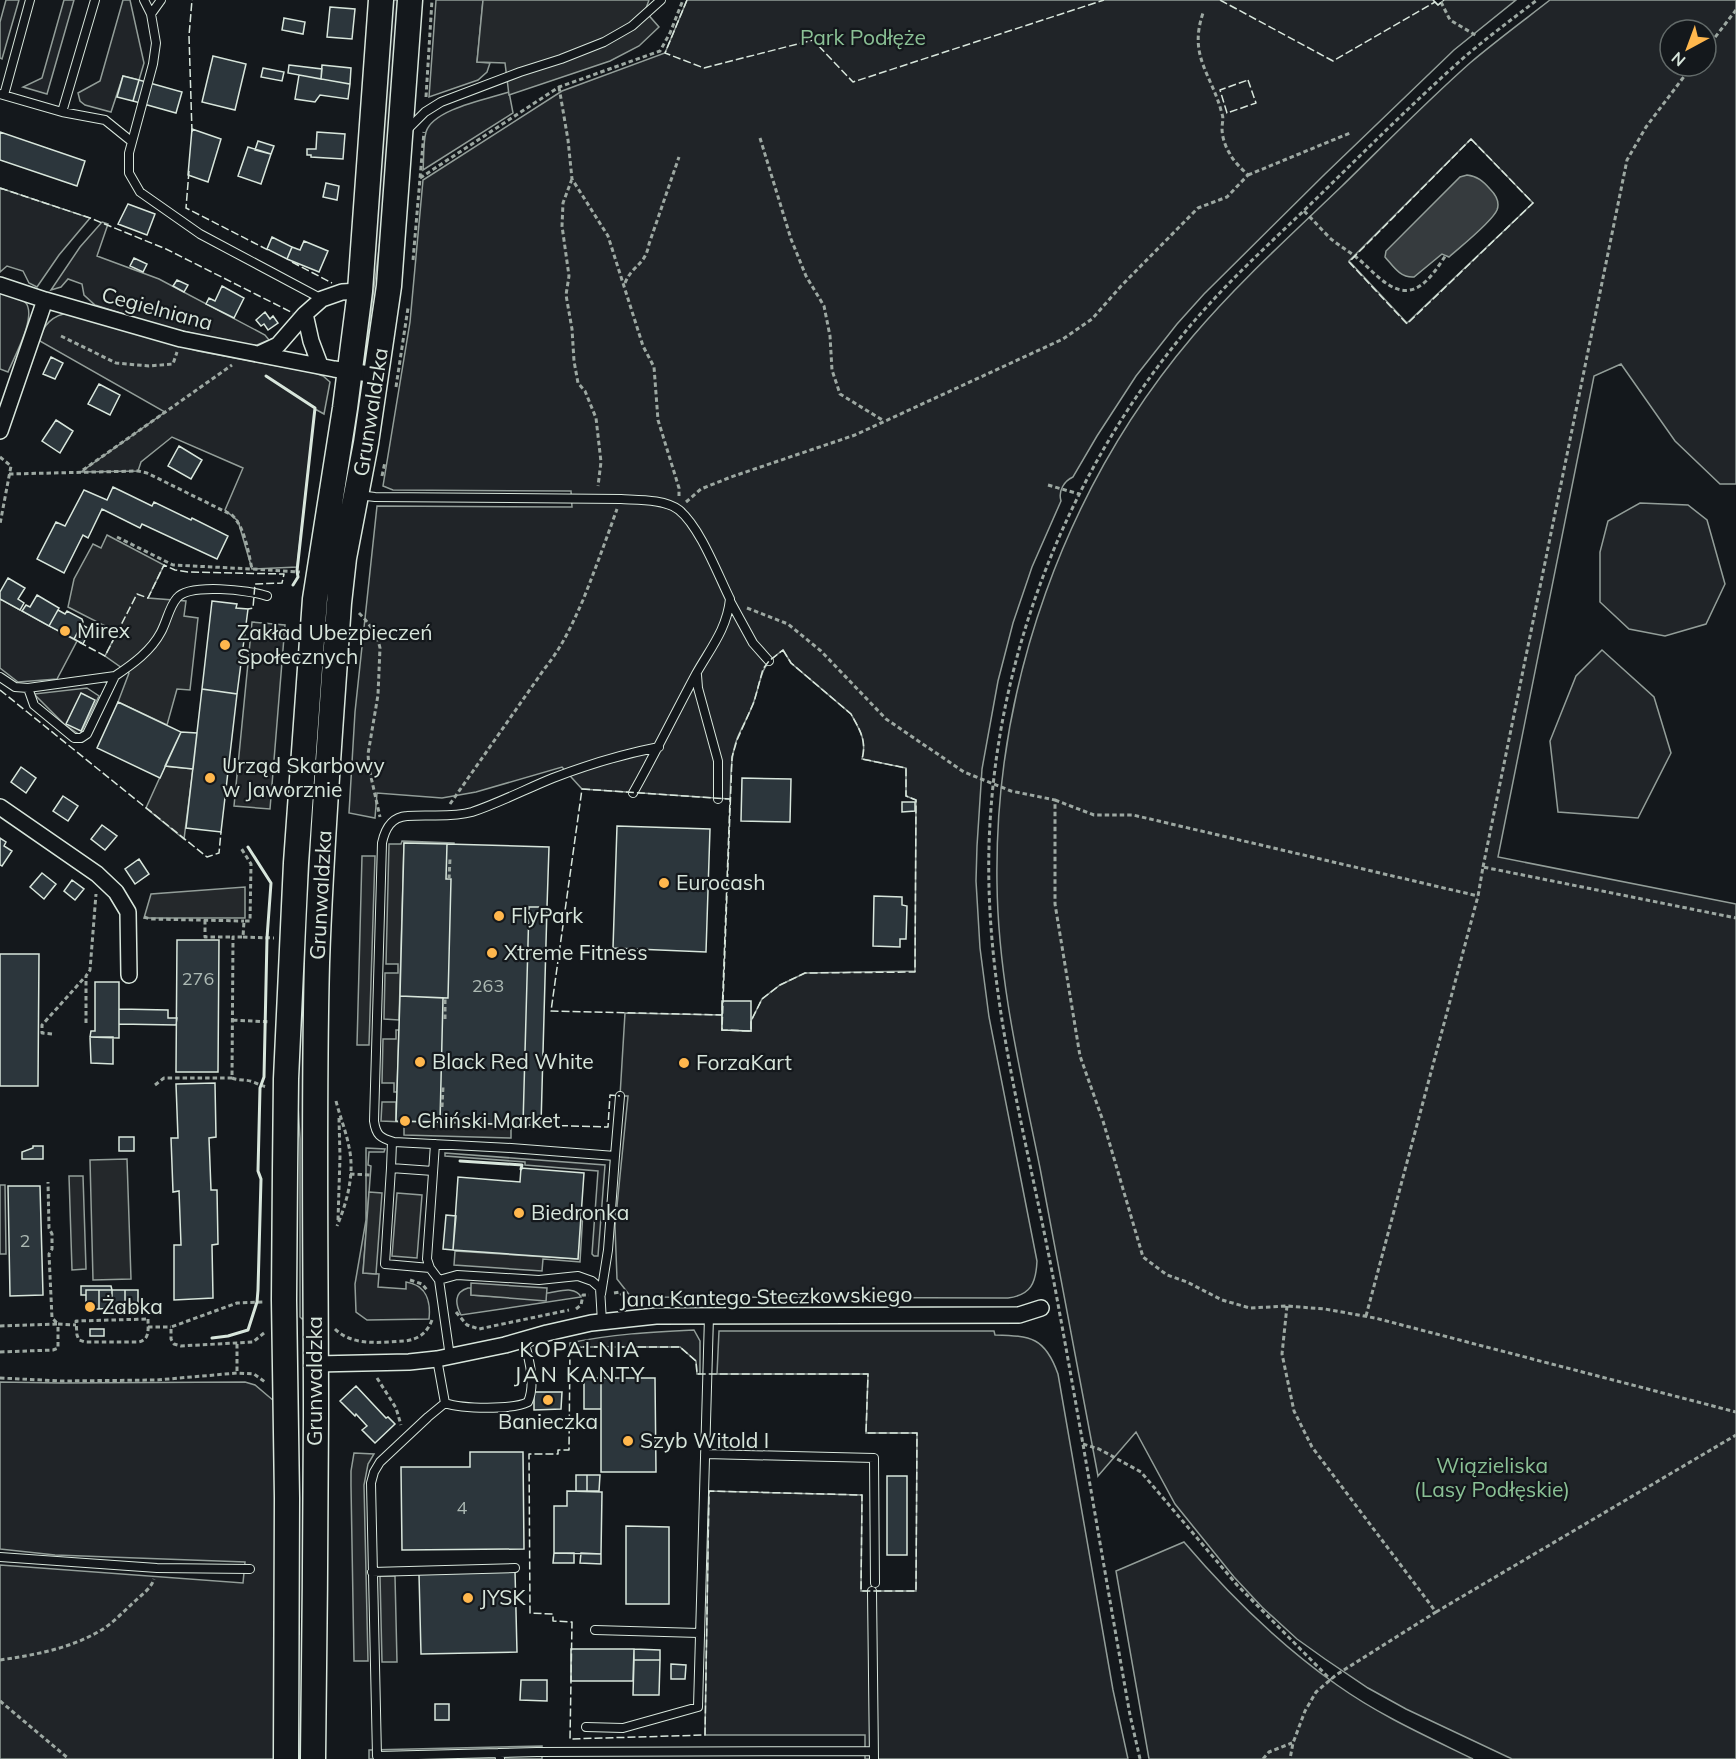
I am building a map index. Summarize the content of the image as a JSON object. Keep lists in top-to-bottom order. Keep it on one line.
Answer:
{"streets":{"main road":["Grunwaldzka"],"street":["Cegielniana","Jana Kantego Steczkowskiego"]},"crossings":[["Cegielniana","Grunwaldzka"],["Grunwaldzka","Jana Kantego Steczkowskiego"]],"districts":["KOPALNIA JAN KANTY"],"parks":["Park Podłęże","Wiązieliska (Lasy Podłęskie)"],"places":["Mirex","Zakład Ubezpieczeń Społecznych","Urząd Skarbowy w Jaworznie","Eurocash","FlyPark","Xtreme Fitness","Black Red White","ForzaKart","Chiński Market","Biedronka","Żabka","Banieczka","Szyb Witold I","JYSK"],"house_numbers":["276","263","2","4"],"north":"bottom left"}
